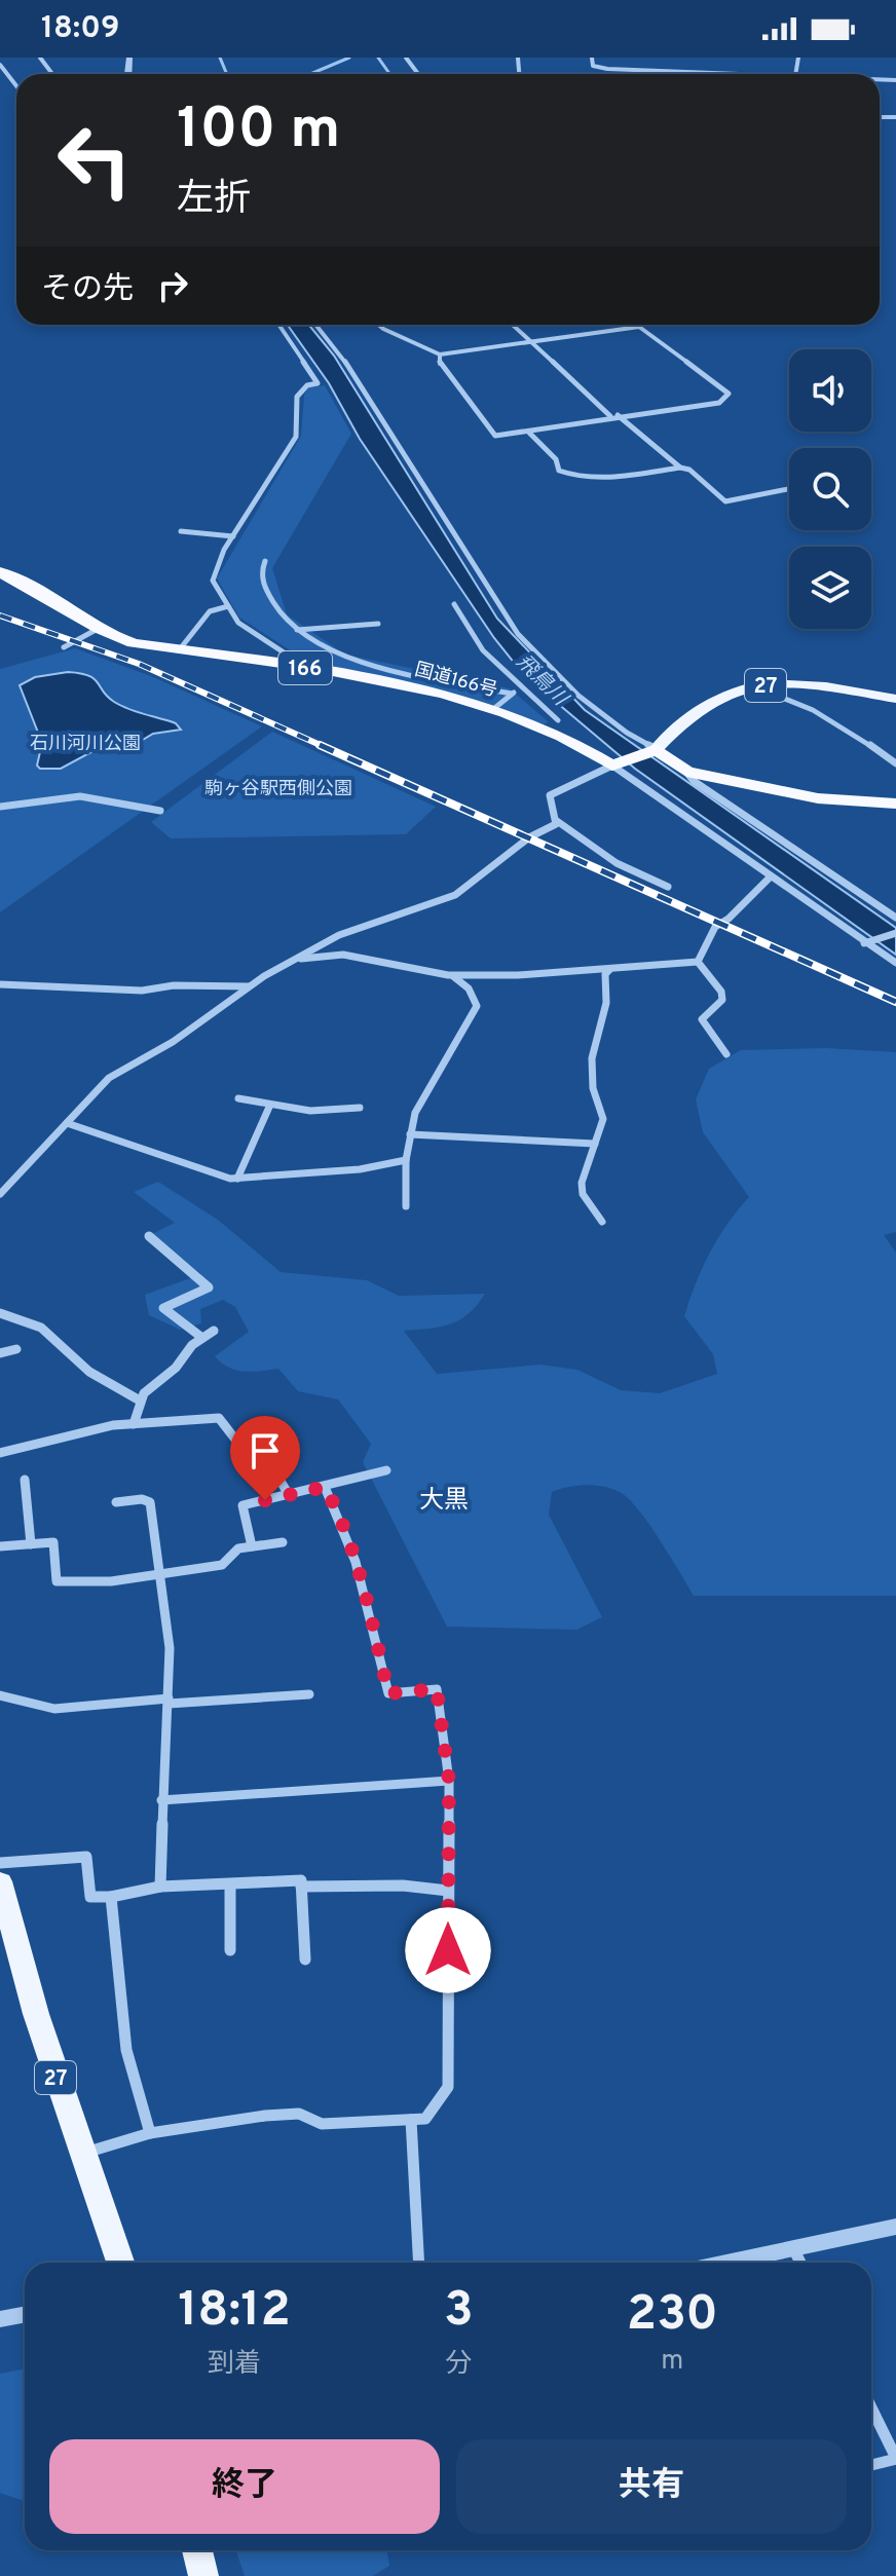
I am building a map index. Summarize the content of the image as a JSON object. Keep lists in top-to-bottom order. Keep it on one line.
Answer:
{"streets":{"highway":["166","国道166号"],"main road":["27"]},"districts":["大黒"],"water":["飛鳥川"],"parks":["石川河川公園","駒ヶ谷駅西側公園"],"page":{"status":"18:09","turn":["100 m","左折"],"then":"その先","eta":["18:12","到着","3","分","230","m"],"buttons":["終了","共有"]}}
